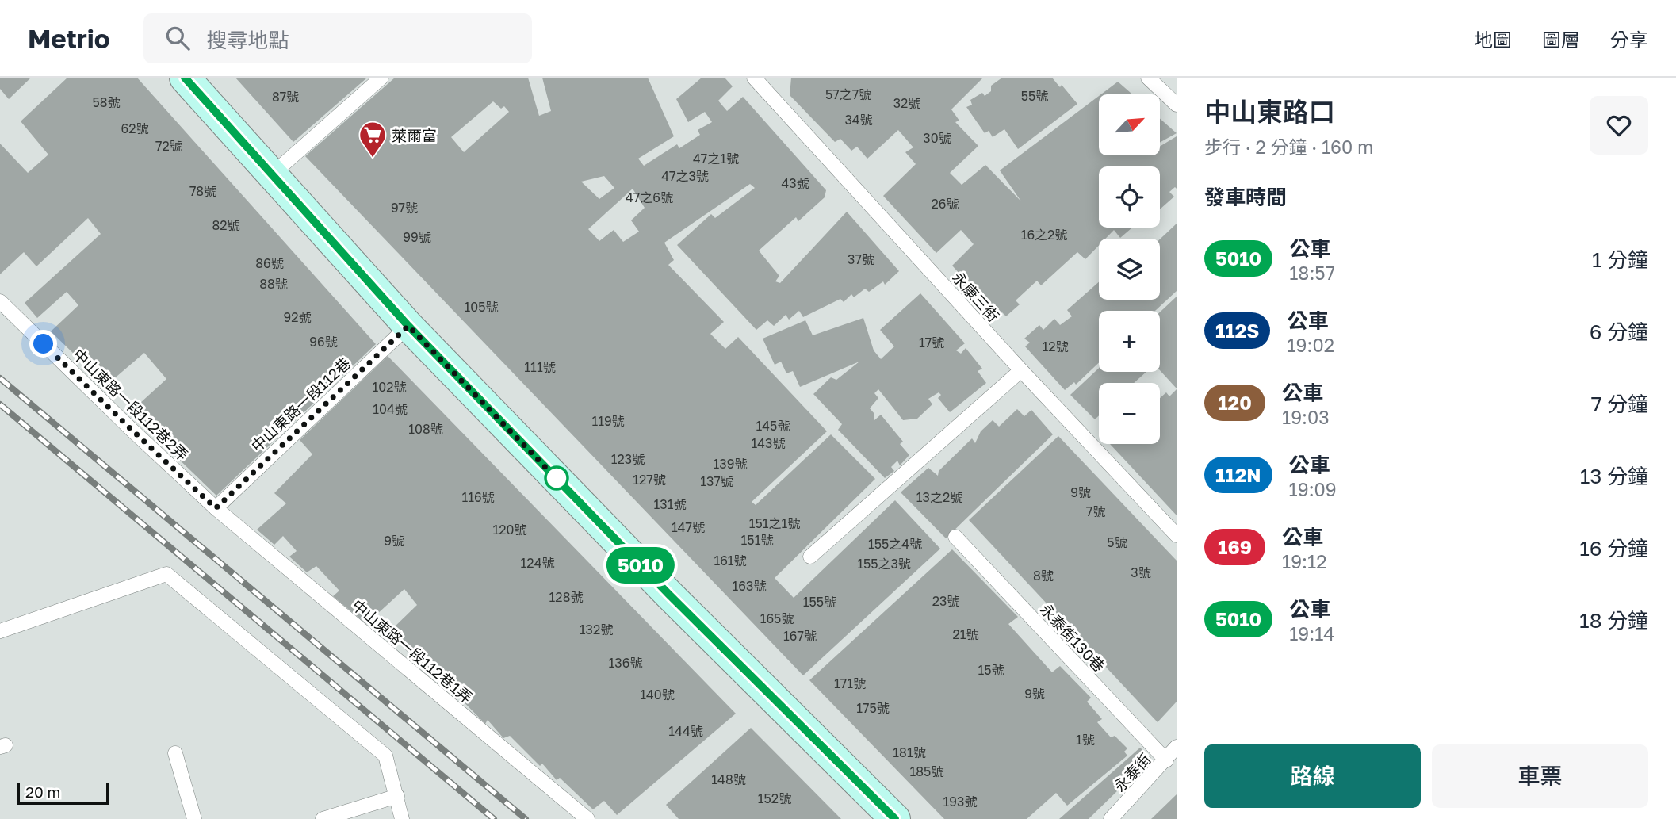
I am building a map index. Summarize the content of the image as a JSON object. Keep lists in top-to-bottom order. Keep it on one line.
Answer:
{"streets":{"lane":["永康三街","中山東路一段112巷2弄","中山東路一段112巷","永泰街130巷","中山東路一段112巷1弄","永泰街"]},"crossings":[["中山東路一段112巷2弄","中山東路一段112巷"],["中山東路一段112巷2弄","中山東路一段112巷1弄"],["中山東路一段112巷","中山東路一段112巷1弄"],["永泰街130巷","永泰街"]],"places":{"supermarket":["萊爾富"]},"lines":["bus line 5010"],"house_numbers":["57之7號","55號","87號","58號","32號","34號","62號","30號","72號","47之1號","47之3號","43號","78號","47之6號","26號","97號","82號","16之2號","99號","37號","86號","88號","105號","92號","96號","17號","12號","111號","102號","104號","119號","145號","108號","143號","123號","139號","127號","137號","9號","116號","13之2號","131號","7號","151之1號","147號","120號","151號","9號","5號","155之4號","161號","124號","155之3號","3號","8號","163號","128號","23號","155號","165號","132號","21號","167號","136號","15號","171號","9號","140號","175號","144號","1號","181號","185號","148號","152號","193號"],"scale_bar":"20 m","north":"top right","page":{"header":"Metrio","search":"搜尋地點","nav":["地圖","圖層","分享"],"on_map":"5010","heading":[["中山東路口","步行 · 2 分鐘 · 160 m"],"發車時間"],"map_buttons":["+","−"],"list":[{"mark":"5010","name":"公車","note":"18:57","value":"1 分鐘"},{"mark":"112S","name":"公車","note":"19:02","value":"6 分鐘"},{"mark":"120","name":"公車","note":"19:03","value":"7 分鐘"},{"mark":"112N","name":"公車","note":"19:09","value":"13 分鐘"},{"mark":"169","name":"公車","note":"19:12","value":"16 分鐘"},{"mark":"5010","name":"公車","note":"19:14","value":"18 分鐘"}],"buttons":["路線","車票"],"scale":"20 m"}}
